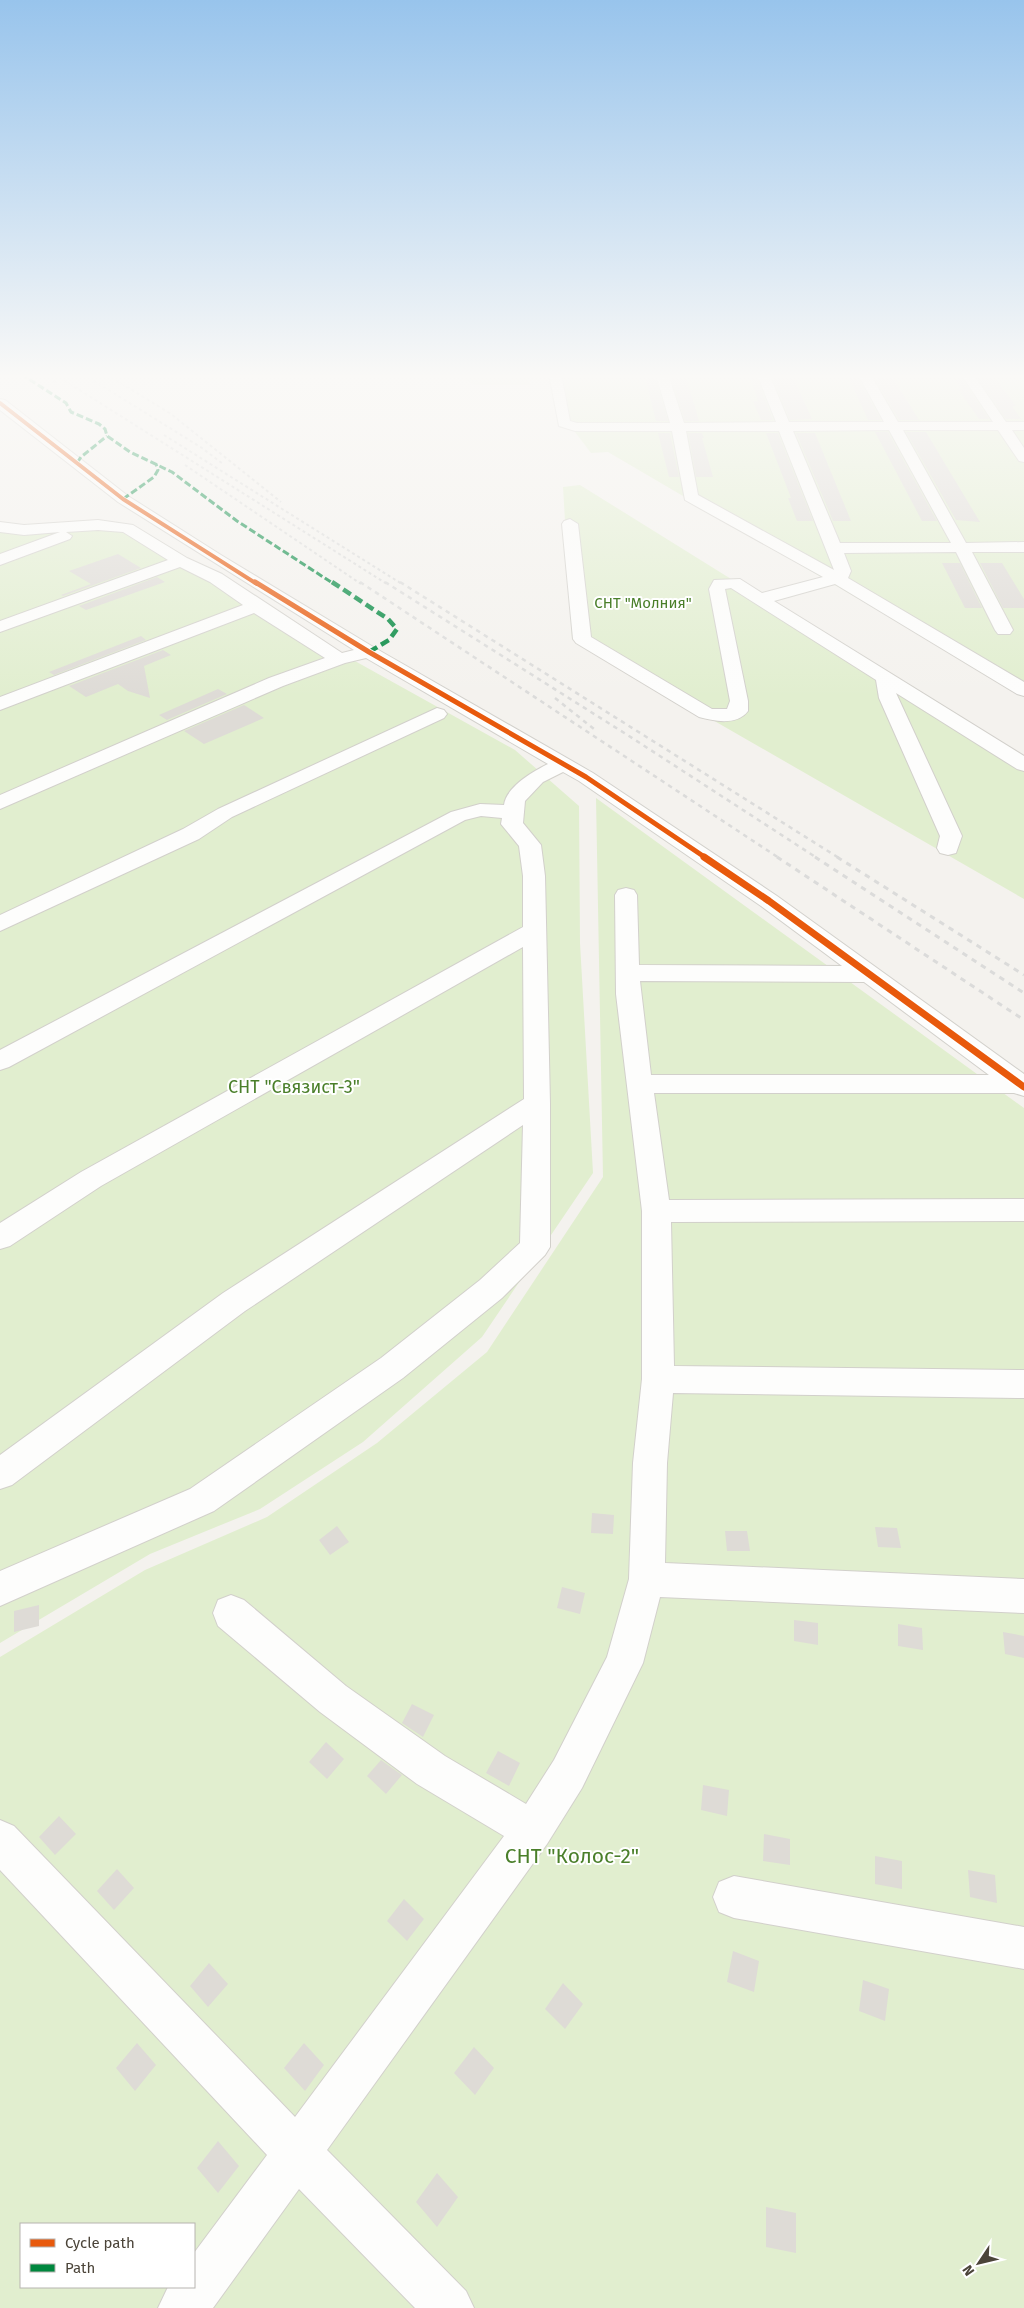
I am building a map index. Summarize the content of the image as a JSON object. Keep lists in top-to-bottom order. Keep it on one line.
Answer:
{"parks":["СНТ \"Молния\"","СНТ \"Связист-3\"","СНТ \"Колос-2\""],"legend":["Cycle path","Path"],"north":"bottom left"}
